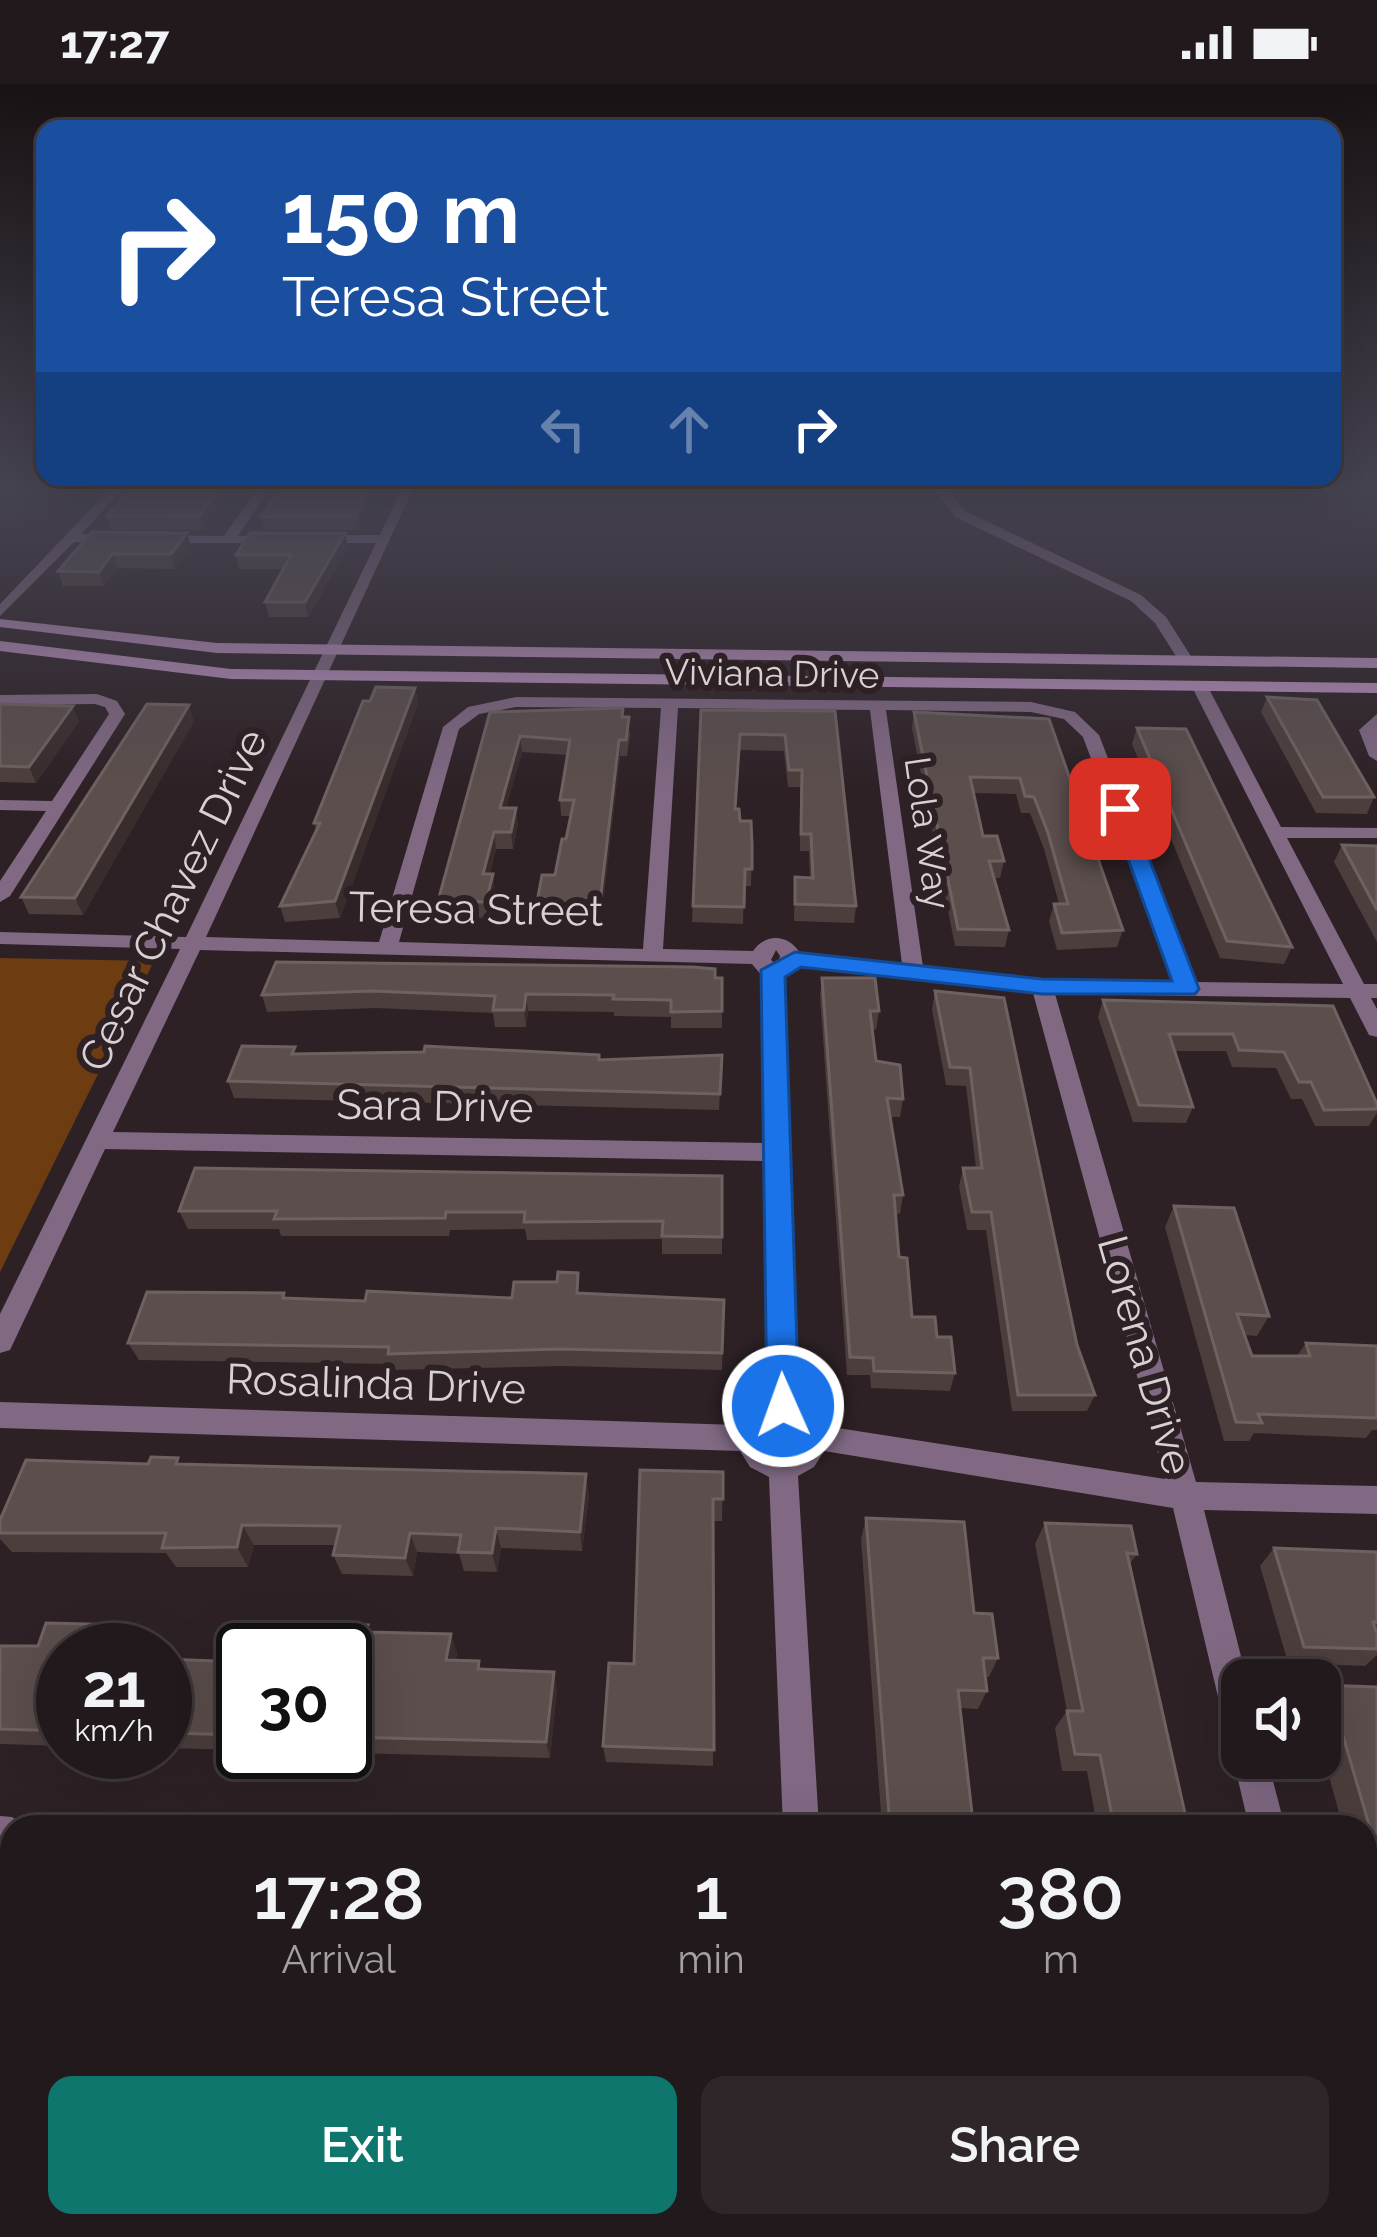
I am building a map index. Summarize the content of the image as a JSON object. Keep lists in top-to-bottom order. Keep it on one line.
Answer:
{"streets":{"street":["Viviana Drive","Lola Way","Cesar Chavez Drive","Teresa Street","Sara Drive","Lorena Drive","Rosalinda Drive"]},"crossings":[["Viviana Drive","Lola Way"],["Viviana Drive","Teresa Street"],["Lola Way","Teresa Street"],["Cesar Chavez Drive","Teresa Street"],["Cesar Chavez Drive","Sara Drive"],["Teresa Street","Lorena Drive"]],"page":{"status":"17:27","turn":["150 m","Teresa Street"],"speed":"21 km/h","limit":"30","eta":["17:28","Arrival","1","min","380","m"],"buttons":["Exit","Share"]}}
